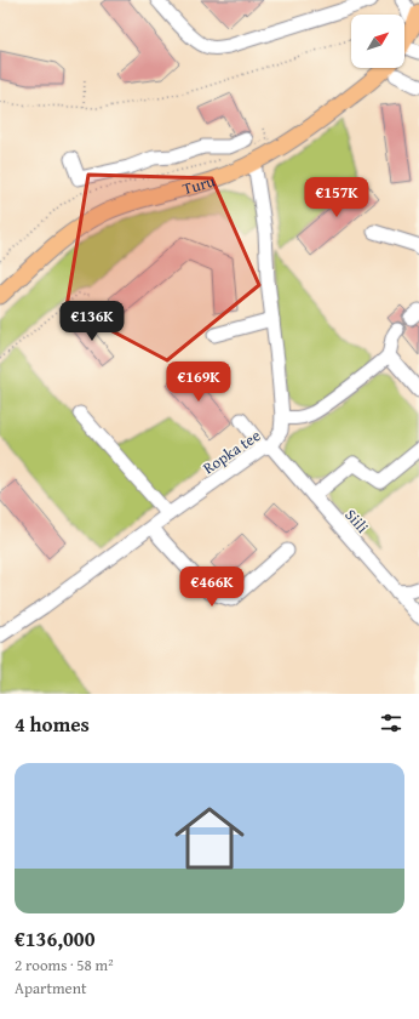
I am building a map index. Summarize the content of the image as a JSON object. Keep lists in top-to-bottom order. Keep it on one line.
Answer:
{"streets":{"main road":["Turu"],"street":["Ropka tee","Siili"]},"crossings":[["Turu","Ropka tee"],["Ropka tee","Siili"]],"north":"top right","page":{"price":["€157K","€136K","€169K","€466K"],"heading":"4 homes","list":[{"name":"€136,000","note":"2 rooms · 58 m² · Apartment"}]}}
